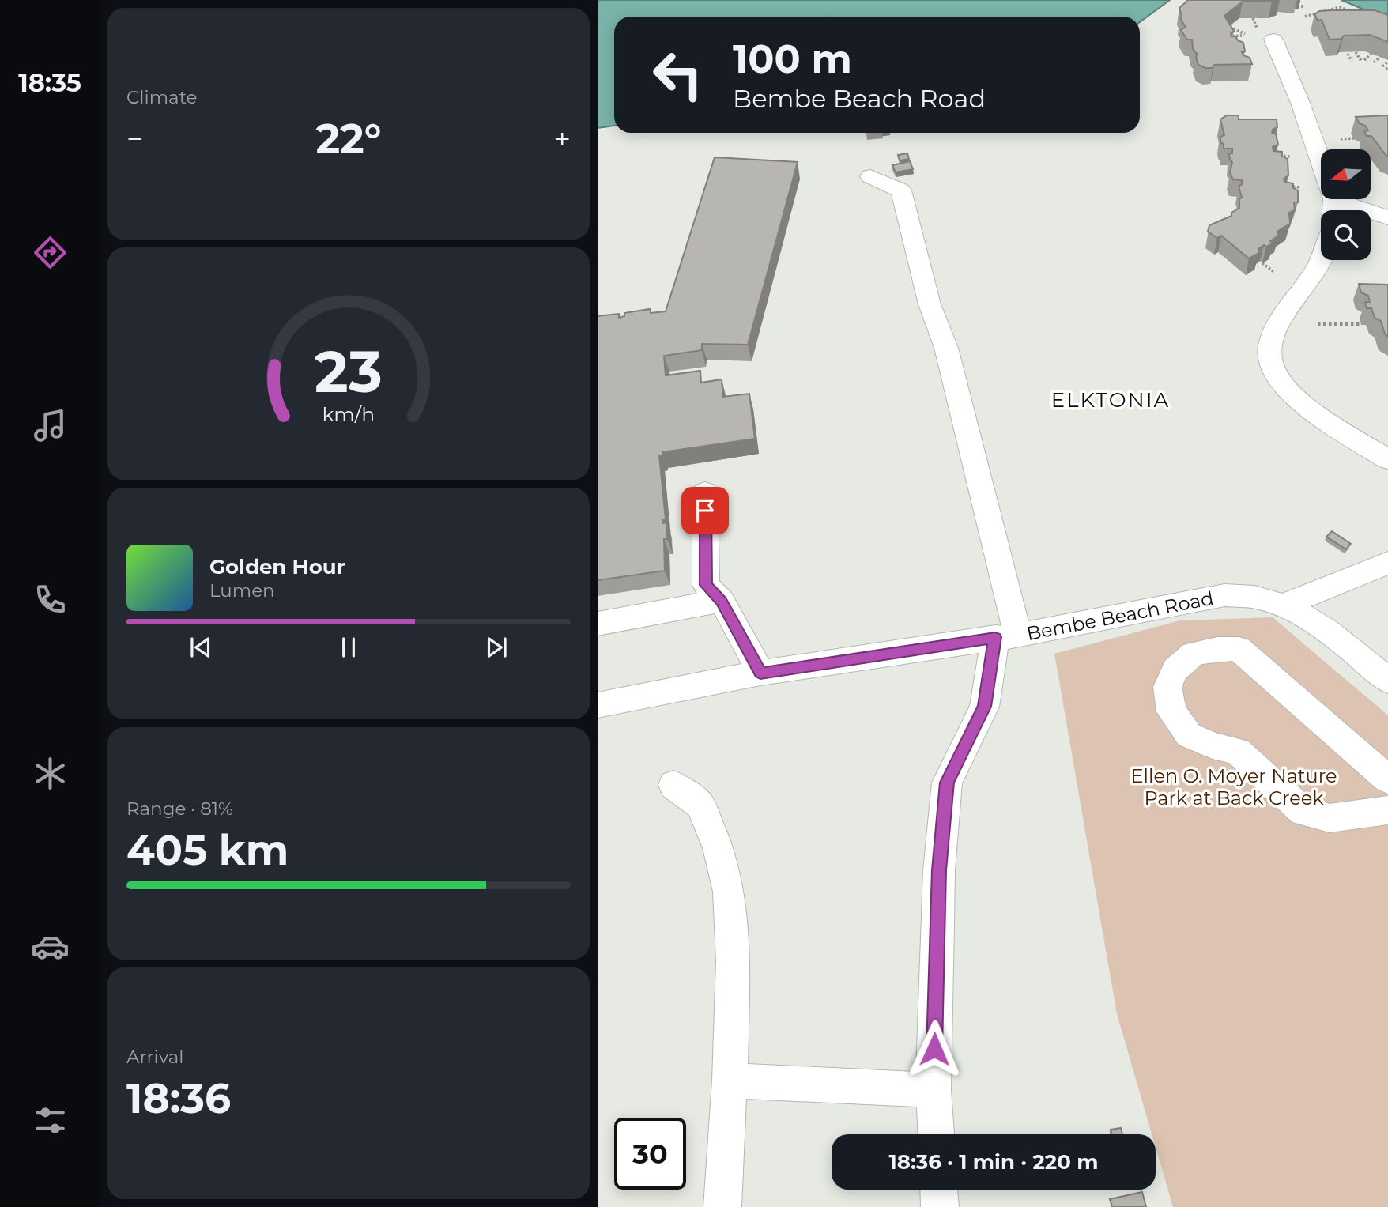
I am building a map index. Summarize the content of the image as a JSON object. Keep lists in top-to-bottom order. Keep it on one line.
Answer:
{"streets":{"street":["Bembe Beach Road"]},"districts":["ELKTONIA"],"parks":["Ellen O. Moyer Nature Park at Back Creek"],"north":"left","page":{"tabs":"18:35","tile":["Climate",["Range · 81%","405 km"],["Arrival","18:36"]],"turn":["100 m","Bembe Beach Road"],"heat":["−","22°","+"],"song":["Golden Hour","Lumen"],"limit":"30","trip":"18:36 · 1 min · 220 m","gauge":["23","km/h"]}}
